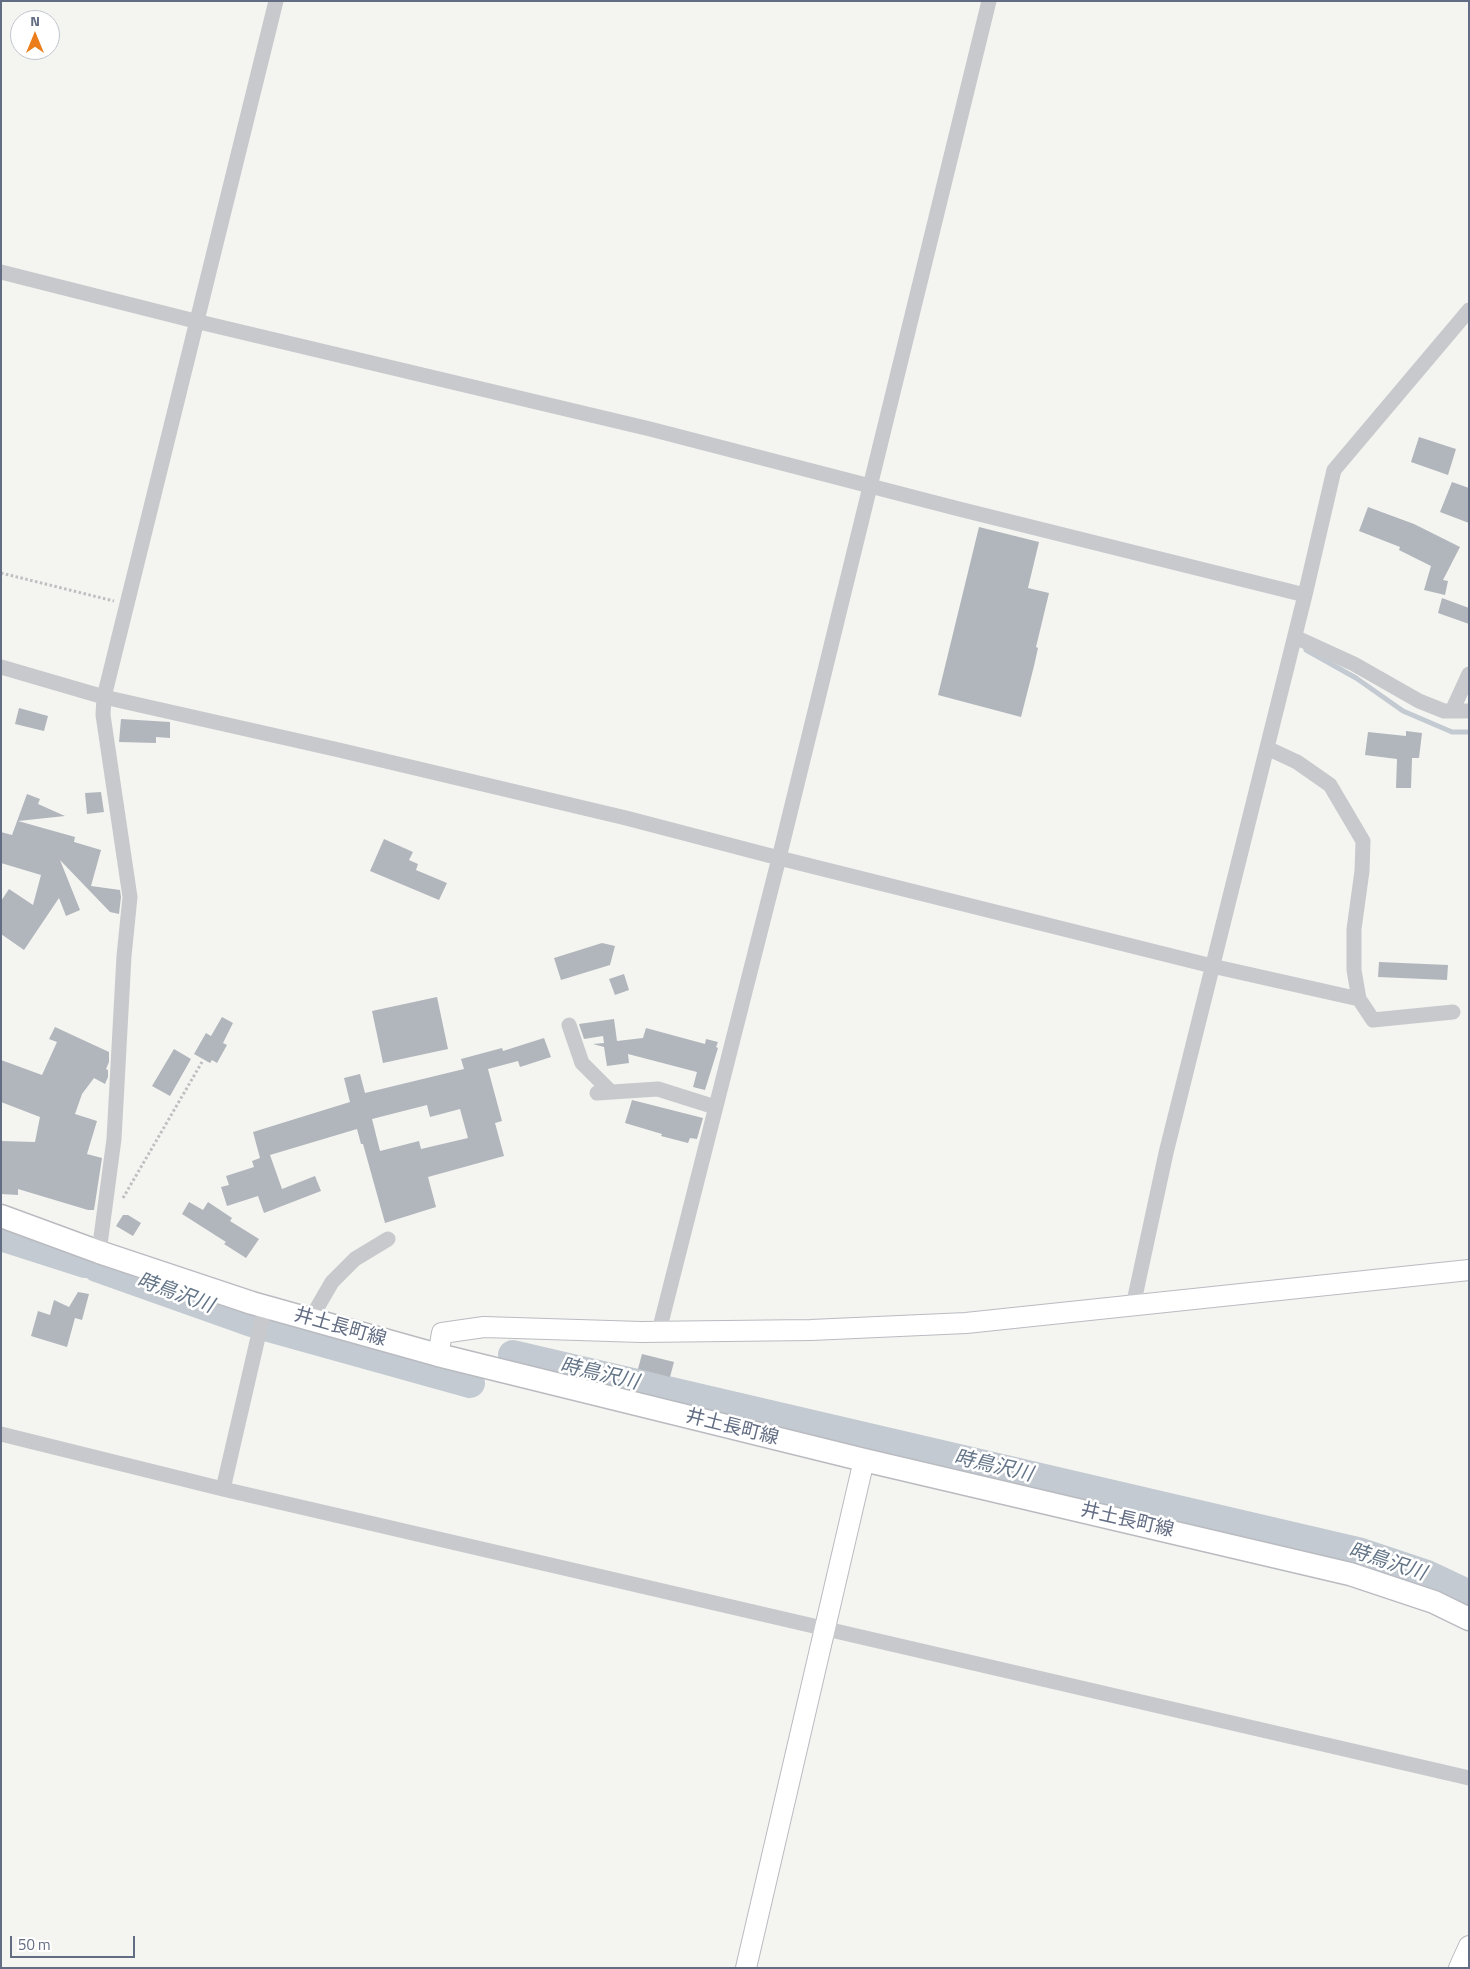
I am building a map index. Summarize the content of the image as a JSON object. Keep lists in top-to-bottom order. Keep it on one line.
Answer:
{"streets":{"main road":["井土長町線"]},"water":["時鳥沢川"],"scale_bar":"50 m","north":"top"}
